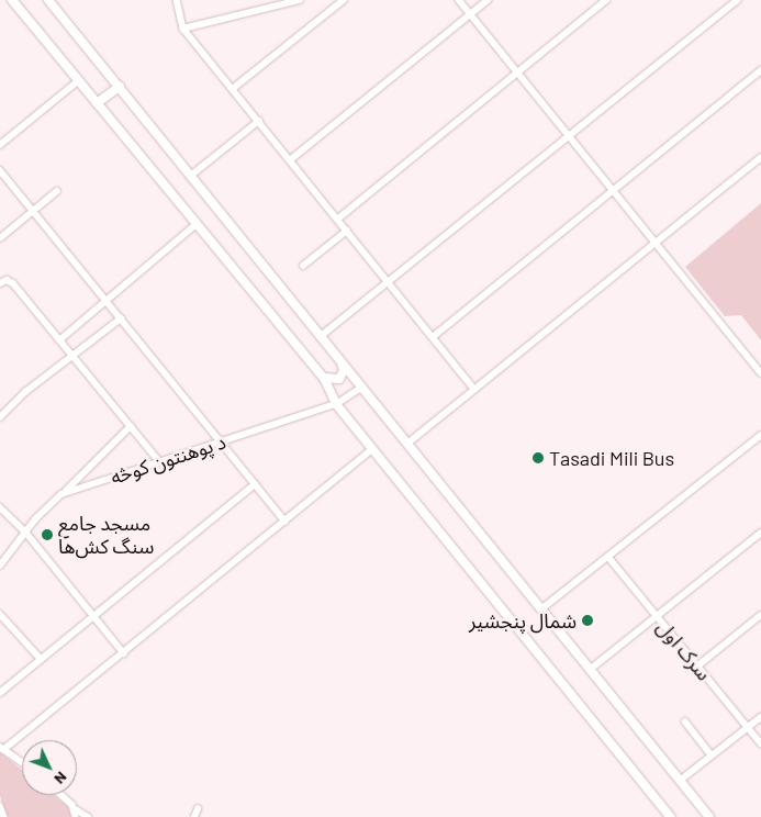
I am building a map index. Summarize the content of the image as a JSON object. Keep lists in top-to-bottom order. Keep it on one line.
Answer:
{"streets":{"street":["د پوهنتون کوڅه","سرک‌ اول"]},"places":["Tasadi Mili Bus","مسجد جامع سنگ کش‌ها","شمال پنجشیر"],"north":"bottom right"}
